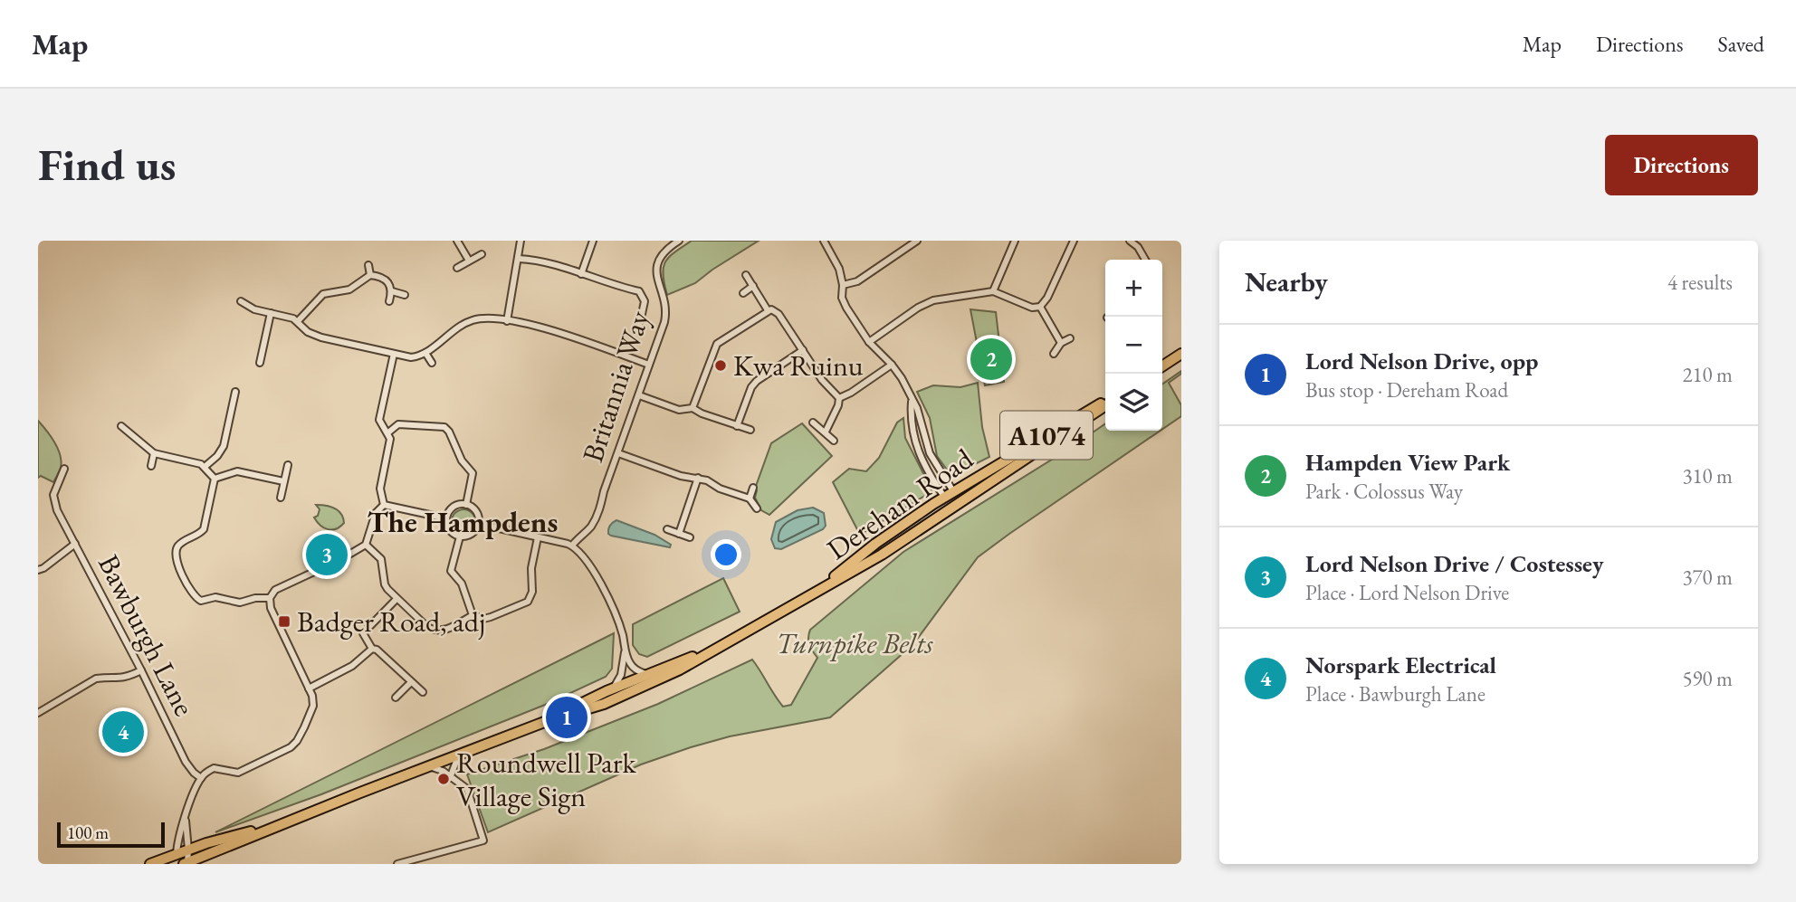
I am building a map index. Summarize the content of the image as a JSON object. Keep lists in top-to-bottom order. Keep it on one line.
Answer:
{"streets":{"highway":["A1074","Dereham Road"],"street":["Britannia Way","Bawburgh Lane"]},"districts":["The Hampdens"],"parks":["Turnpike Belts"],"places":{"other":["Kwa Ruinu","Roundwell Park Village Sign"],"transit":["Badger Road, adj"]},"scale_bar":"100 m","page":{"header":"Map","nav":["Map","Directions","Saved"],"buttons":"Directions","title":"Find us","heading":["Nearby","4 results"],"map_buttons":["+","−"],"list":[{"mark":"1","name":"Lord Nelson Drive, opp","note":"Bus stop · Dereham Road","value":"210 m"},{"mark":"2","name":"Hampden View Park","note":"Park · Colossus Way","value":"310 m"},{"mark":"3","name":"Lord Nelson Drive / Costessey","note":"Place · Lord Nelson Drive","value":"370 m"},{"mark":"4","name":"Norspark Electrical","note":"Place · Bawburgh Lane","value":"590 m"}],"pins":["2","3","1","4"],"scale":"100 m"}}
